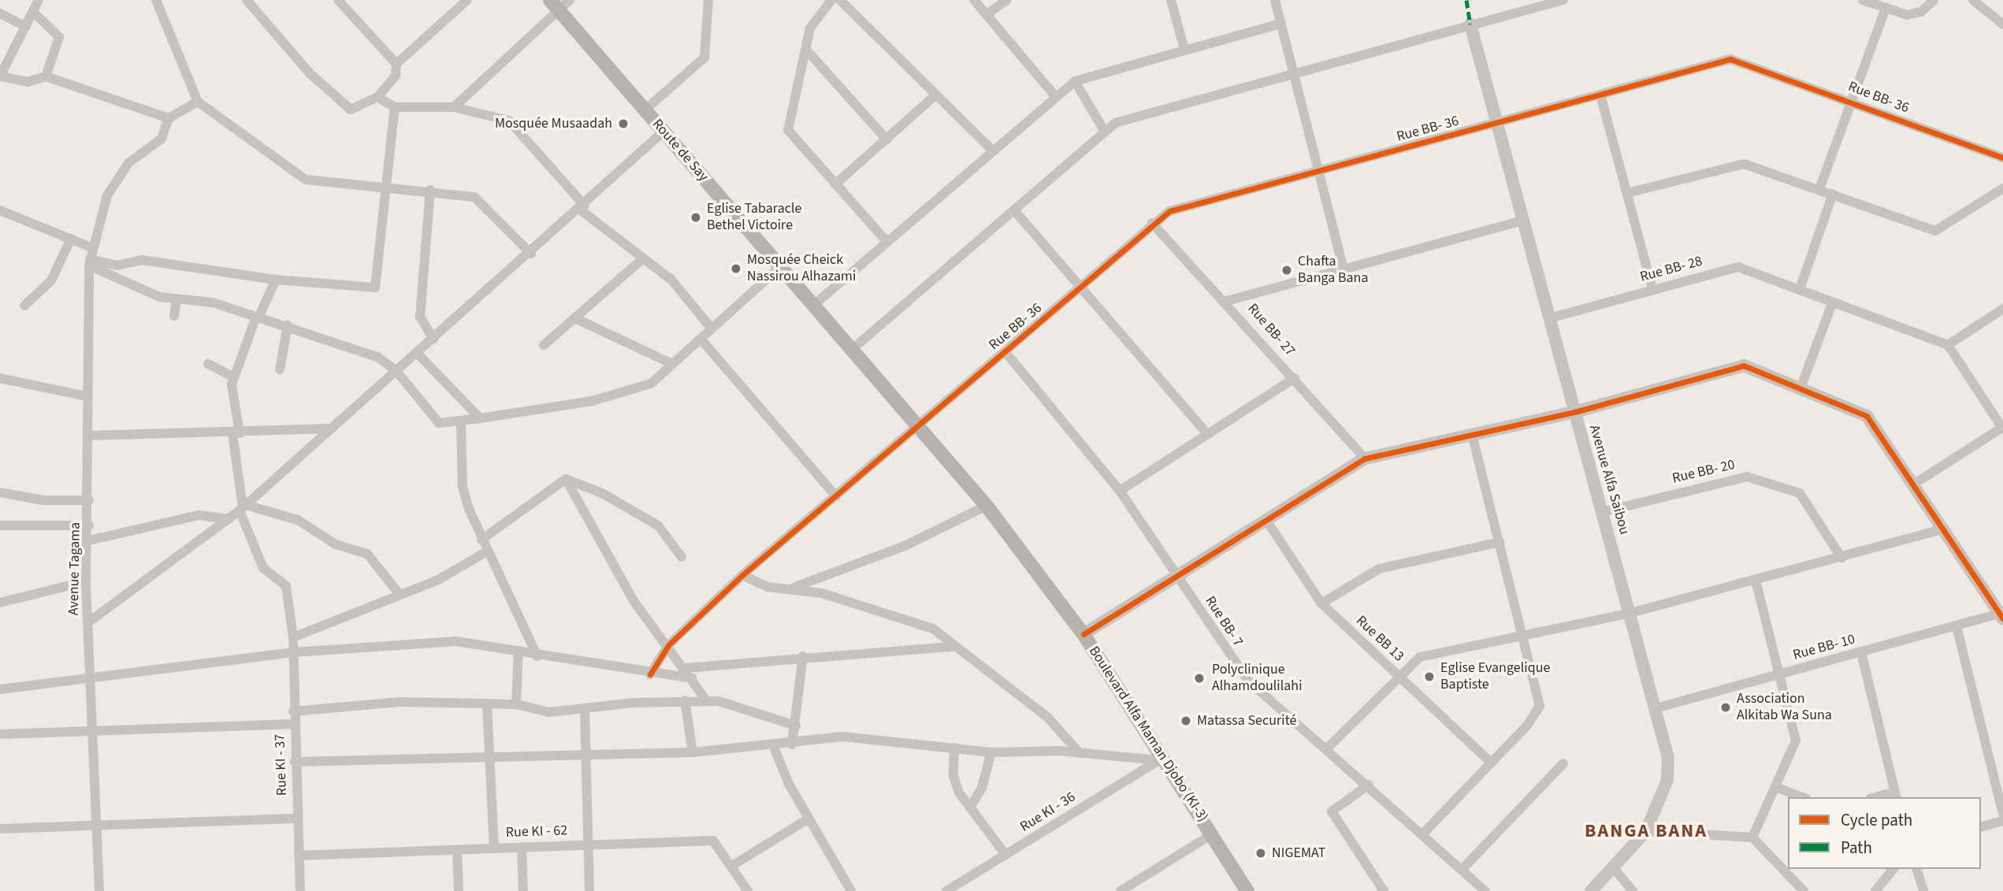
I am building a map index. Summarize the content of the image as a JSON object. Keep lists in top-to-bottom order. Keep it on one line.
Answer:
{"streets":{"main road":["Route de Say","Boulevard Alfa Maman Djobo (KI-3)"],"street":["Rue BB- 36","Rue BB- 28","Rue BB- 27","Rue BB- 20","Avenue Alfa Saibou","Avenue Tagama","Rue BB- 7","Rue BB 13","Rue BB- 10","Rue KI - 37","Rue KI - 36","Rue KI - 62"]},"crossings":[["Rue BB- 36","Route de Say"],["Rue BB- 36","Rue BB- 27"],["Rue BB- 36","Avenue Alfa Saibou"],["Rue BB- 36","Rue BB- 7"],["Rue BB- 36","Boulevard Alfa Maman Djobo (KI-3)"],["Route de Say","Boulevard Alfa Maman Djobo (KI-3)"],["Rue BB- 28","Avenue Alfa Saibou"],["Rue BB- 20","Avenue Alfa Saibou"],["Avenue Alfa Saibou","Rue BB- 10"],["Boulevard Alfa Maman Djobo (KI-3)","Rue KI - 36"],["Rue KI - 37","Rue KI - 62"]],"districts":["BANGA BANA"],"places":["Mosquée Musaadah","Eglise Tabaracle Bethel Victoire","Mosquée Cheick Nassirou Alhazami","Chafta Banga Bana","Eglise Evangelique Baptiste","Polyclinique Alhamdoulilahi","Association Alkitab Wa Suna","Matassa Securité","NIGEMAT"],"legend":["Cycle path","Path"]}
